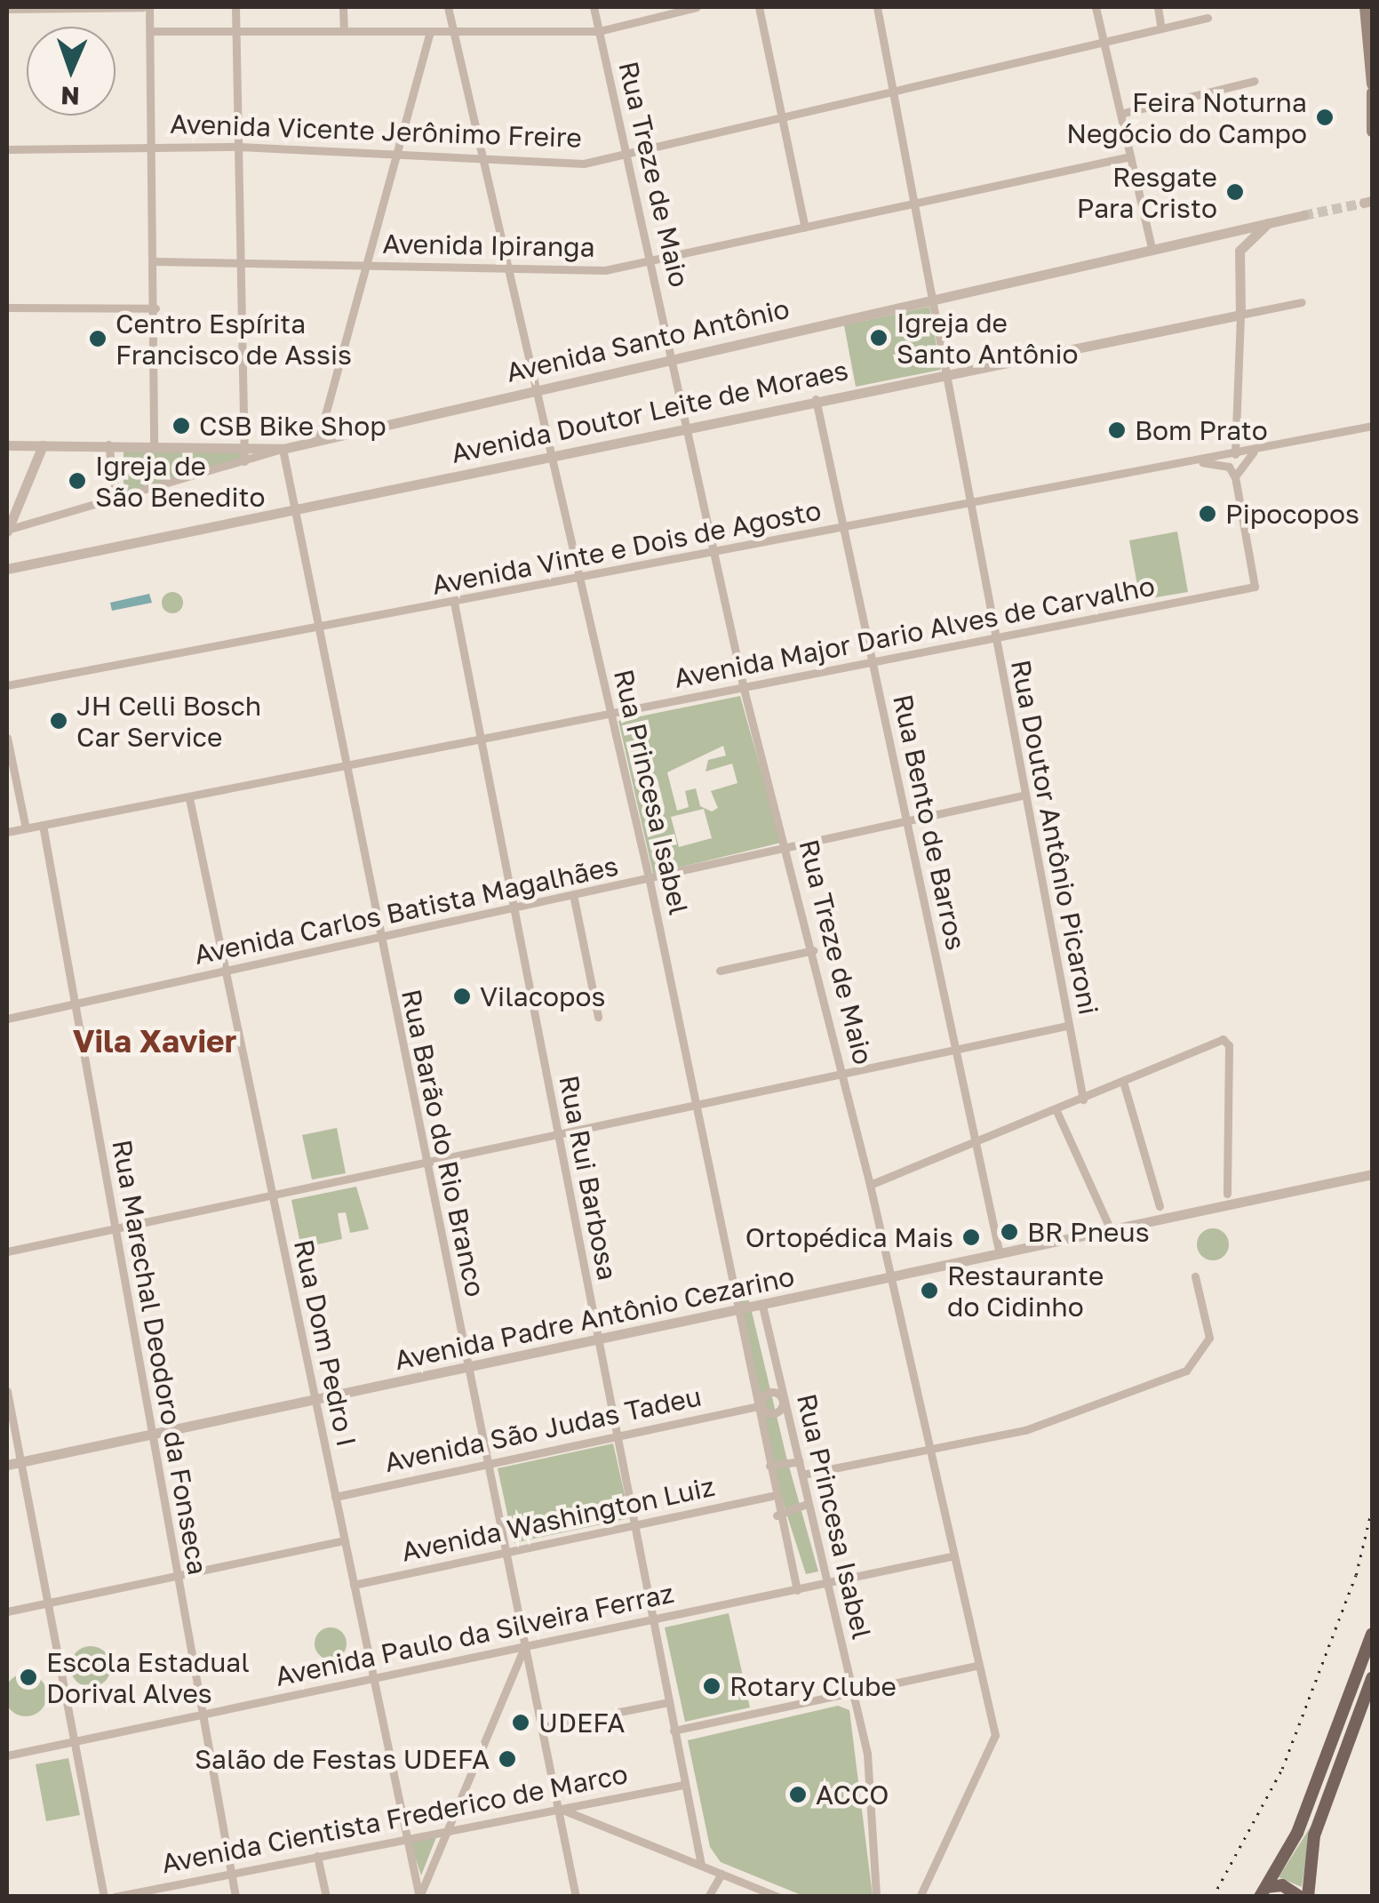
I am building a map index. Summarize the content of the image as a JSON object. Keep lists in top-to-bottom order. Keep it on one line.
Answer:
{"streets":{"street":["Avenida Vicente Jerônimo Freire","Rua Treze de Maio","Avenida Ipiranga","Avenida Santo Antônio","Avenida Doutor Leite de Moraes","Avenida Vinte e Dois de Agosto","Avenida Major Dario Alves de Carvalho","Rua Princesa Isabel","Rua Bento de Barros","Rua Doutor Antônio Picaroni","Avenida Carlos Batista Magalhães","Rua Barão do Rio Branco","Rua Rui Barbosa","Avenida Padre Antônio Cezarino","Rua Dom Pedro I","Rua Marechal Deodoro da Fonseca","Avenida São Judas Tadeu","Avenida Washington Luiz","Avenida Paulo da Silveira Ferraz","Avenida Cientista Frederico de Marco"]},"crossings":[["Avenida Vicente Jerônimo Freire","Rua Treze de Maio"],["Avenida Vicente Jerônimo Freire","Rua Princesa Isabel"],["Avenida Vicente Jerônimo Freire","Rua Doutor Antônio Picaroni"],["Rua Treze de Maio","Avenida Ipiranga"],["Rua Treze de Maio","Avenida Santo Antônio"],["Rua Treze de Maio","Avenida Doutor Leite de Moraes"],["Rua Treze de Maio","Avenida Vinte e Dois de Agosto"],["Rua Treze de Maio","Avenida Major Dario Alves de Carvalho"],["Rua Treze de Maio","Avenida Carlos Batista Magalhães"],["Rua Treze de Maio","Avenida Padre Antônio Cezarino"],["Rua Treze de Maio","Avenida Paulo da Silveira Ferraz"],["Avenida Ipiranga","Rua Princesa Isabel"],["Avenida Ipiranga","Rua Doutor Antônio Picaroni"],["Avenida Santo Antônio","Rua Princesa Isabel"],["Avenida Santo Antônio","Rua Doutor Antônio Picaroni"],["Avenida Santo Antônio","Rua Barão do Rio Branco"],["Avenida Doutor Leite de Moraes","Rua Princesa Isabel"],["Avenida Doutor Leite de Moraes","Rua Bento de Barros"],["Avenida Doutor Leite de Moraes","Rua Doutor Antônio Picaroni"],["Avenida Doutor Leite de Moraes","Rua Barão do Rio Branco"],["Avenida Vinte e Dois de Agosto","Rua Princesa Isabel"],["Avenida Vinte e Dois de Agosto","Rua Bento de Barros"],["Avenida Vinte e Dois de Agosto","Rua Doutor Antônio Picaroni"],["Avenida Vinte e Dois de Agosto","Rua Barão do Rio Branco"],["Avenida Vinte e Dois de Agosto","Rua Rui Barbosa"],["Avenida Major Dario Alves de Carvalho","Rua Princesa Isabel"],["Avenida Major Dario Alves de Carvalho","Rua Bento de Barros"],["Avenida Major Dario Alves de Carvalho","Rua Doutor Antônio Picaroni"],["Avenida Major Dario Alves de Carvalho","Rua Barão do Rio Branco"],["Avenida Major Dario Alves de Carvalho","Rua Rui Barbosa"],["Avenida Major Dario Alves de Carvalho","Rua Dom Pedro I"],["Avenida Major Dario Alves de Carvalho","Rua Marechal Deodoro da Fonseca"],["Rua Princesa Isabel","Avenida Carlos Batista Magalhães"],["Rua Princesa Isabel","Avenida Padre Antônio Cezarino"],["Rua Princesa Isabel","Avenida São Judas Tadeu"],["Rua Princesa Isabel","Avenida Washington Luiz"],["Rua Princesa Isabel","Avenida Paulo da Silveira Ferraz"],["Rua Bento de Barros","Avenida Carlos Batista Magalhães"],["Rua Bento de Barros","Avenida Padre Antônio Cezarino"],["Rua Doutor Antônio Picaroni","Avenida Carlos Batista Magalhães"],["Avenida Carlos Batista Magalhães","Rua Barão do Rio Branco"],["Avenida Carlos Batista Magalhães","Rua Rui Barbosa"],["Avenida Carlos Batista Magalhães","Rua Dom Pedro I"],["Avenida Carlos Batista Magalhães","Rua Marechal Deodoro da Fonseca"],["Rua Barão do Rio Branco","Avenida Padre Antônio Cezarino"],["Rua Barão do Rio Branco","Avenida São Judas Tadeu"],["Rua Barão do Rio Branco","Avenida Washington Luiz"],["Rua Barão do Rio Branco","Avenida Paulo da Silveira Ferraz"],["Rua Barão do Rio Branco","Avenida Cientista Frederico de Marco"],["Rua Rui Barbosa","Avenida Padre Antônio Cezarino"],["Rua Rui Barbosa","Avenida São Judas Tadeu"],["Rua Rui Barbosa","Avenida Washington Luiz"],["Rua Rui Barbosa","Avenida Paulo da Silveira Ferraz"],["Rua Rui Barbosa","Avenida Cientista Frederico de Marco"],["Avenida Padre Antônio Cezarino","Rua Dom Pedro I"],["Avenida Padre Antônio Cezarino","Rua Marechal Deodoro da Fonseca"],["Rua Dom Pedro I","Avenida São Judas Tadeu"],["Rua Dom Pedro I","Avenida Washington Luiz"],["Rua Dom Pedro I","Avenida Paulo da Silveira Ferraz"],["Rua Dom Pedro I","Avenida Cientista Frederico de Marco"],["Rua Marechal Deodoro da Fonseca","Avenida Paulo da Silveira Ferraz"],["Rua Marechal Deodoro da Fonseca","Avenida Cientista Frederico de Marco"]],"districts":["Vila Xavier"],"places":["Feira Noturna Negócio do Campo","Resgate Para Cristo","Igreja de Santo Antônio","Centro Espírita Francisco de Assis","CSB Bike Shop","Bom Prato","Igreja de São Benedito","Pipocopos","JH Celli Bosch Car Service","Vilacopos","BR Pneus","Ortopédica Mais","Restaurante do Cidinho","Escola Estadual Dorival Alves","Rotary Clube","UDEFA","Salão de Festas UDEFA","ACCO"],"north":"bottom"}
